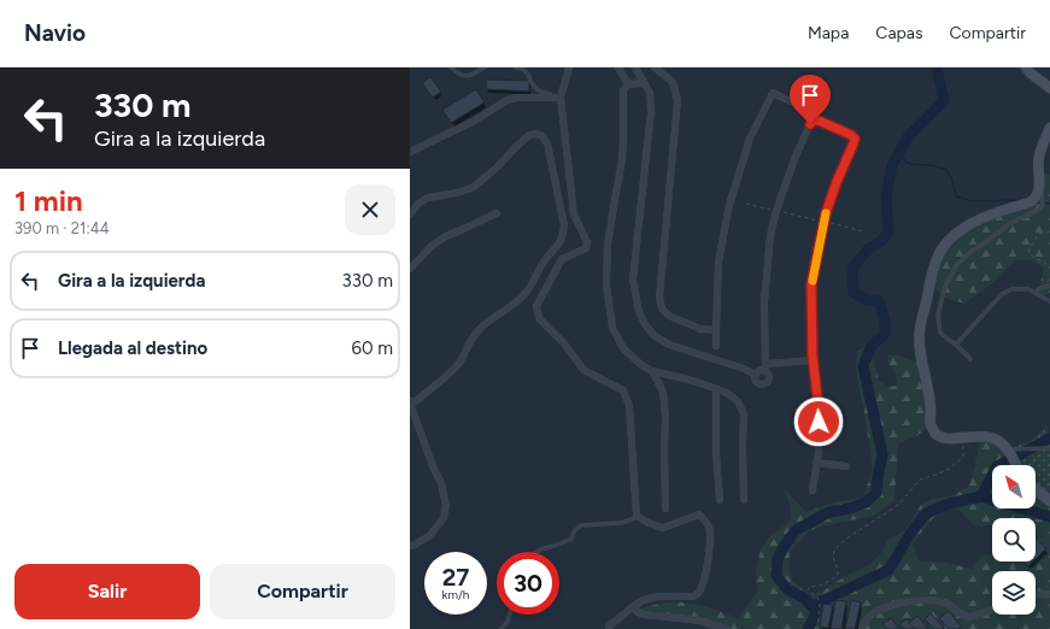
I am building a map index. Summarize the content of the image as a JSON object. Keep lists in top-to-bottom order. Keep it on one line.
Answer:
{"north":"top left","page":{"header":"Navio","nav":["Mapa","Capas","Compartir"],"turn":["330 m","Gira a la izquierda"],"heading":["1 min","390 m · 21:44"],"list":[{"name":"Gira a la izquierda","value":"330 m"},{"name":"Llegada al destino","value":"60 m"}],"speed":"27 km/h","limit":"30","buttons":["Salir","Compartir"]}}
